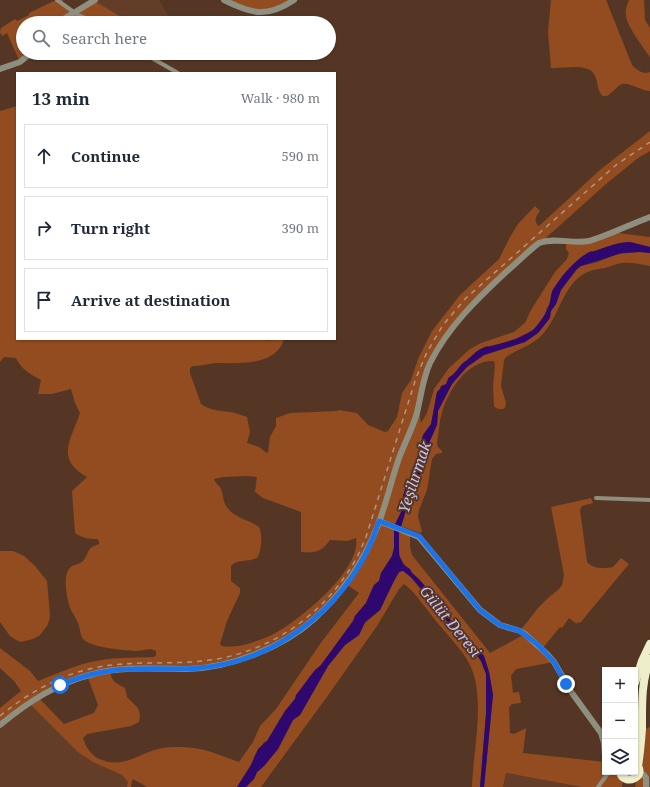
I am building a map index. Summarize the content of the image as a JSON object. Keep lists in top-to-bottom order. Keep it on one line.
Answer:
{"water":["Yeşilırmak","Gülüt Deresi"],"page":{"search":"Search here","heading":["13 min","Walk · 980 m"],"list":[["Continue","590 m"],["Turn right","390 m"],"Arrive at destination"],"map_buttons":["+","−"]}}
